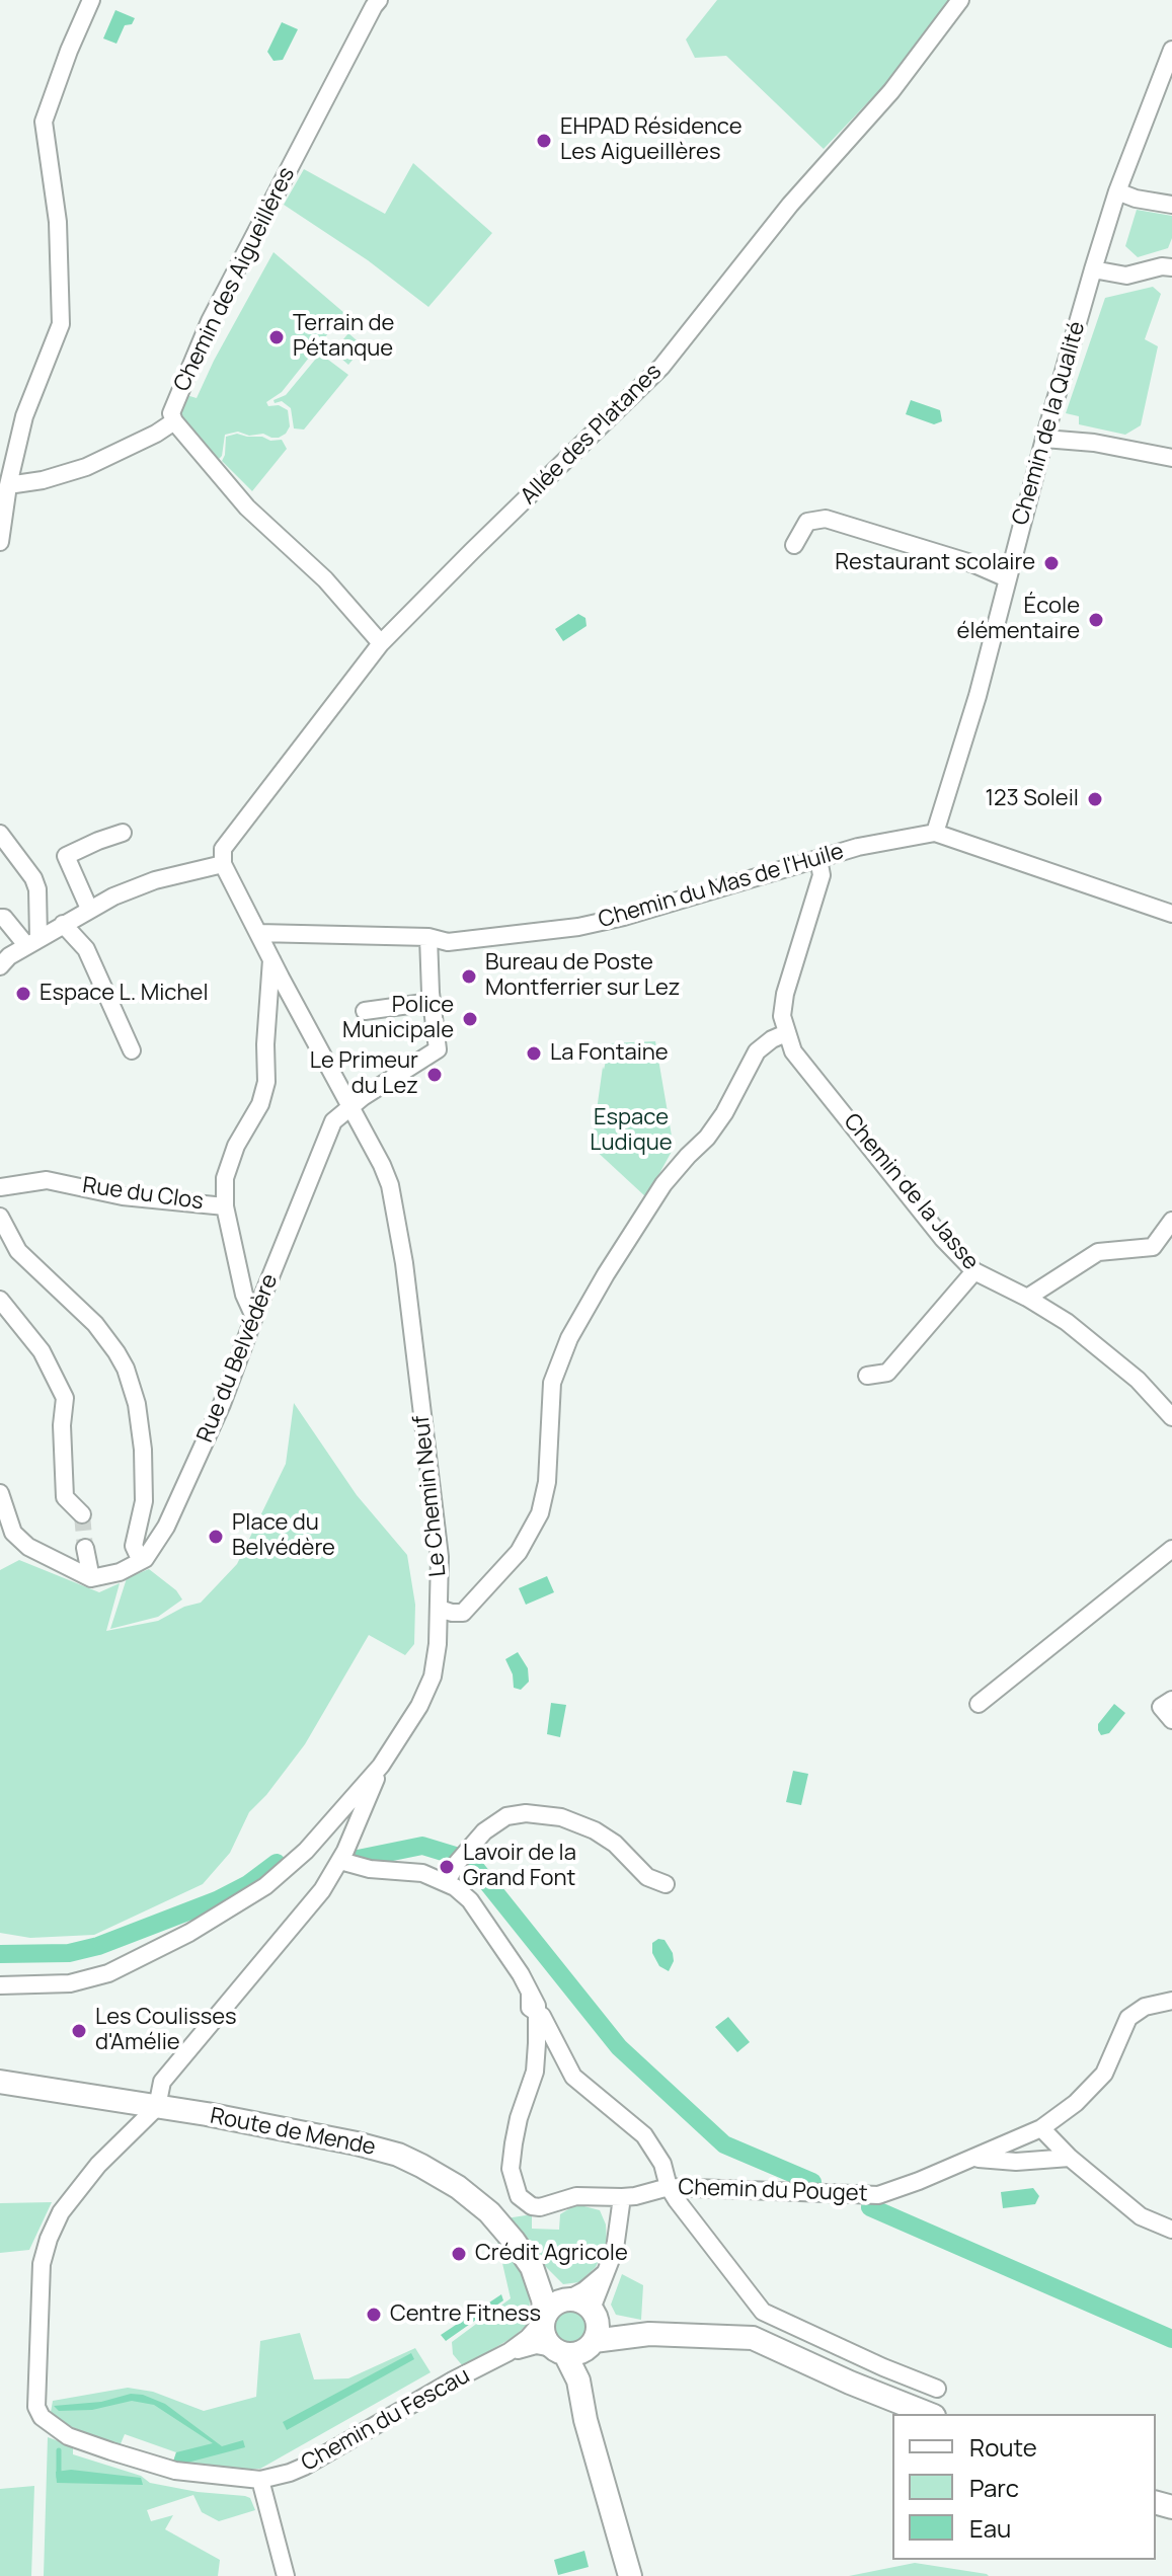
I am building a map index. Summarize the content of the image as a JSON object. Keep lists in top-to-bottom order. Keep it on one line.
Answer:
{"streets":{"street":["Chemin des Aigueillères","Chemin de la Qualité","Allée des Platanes","Chemin du Mas de l'Huile","Chemin de la Jasse","Rue du Clos","Rue du Belvédère","Le Chemin Neuf","Route de Mende","Chemin du Pouget","Chemin du Fescau"]},"crossings":[["Chemin des Aigueillères","Allée des Platanes"],["Chemin de la Qualité","Chemin du Mas de l'Huile"],["Allée des Platanes","Le Chemin Neuf"],["Chemin du Mas de l'Huile","Le Chemin Neuf"],["Rue du Clos","Le Chemin Neuf"],["Rue du Belvédère","Le Chemin Neuf"],["Route de Mende","Chemin du Fescau"]],"parks":["Espace Ludique"],"places":["EHPAD Résidence Les Aigueillères","Terrain de Pétanque","Restaurant scolaire","École élémentaire","123 Soleil","Bureau de Poste Montferrier sur Lez","Espace L. Michel","Police Municipale","La Fontaine","Le Primeur du Lez","Place du Belvédère","Lavoir de la Grand Font","Les Coulisses d'Amélie","Crédit Agricole","Centre Fitness"],"legend":["Route","Parc","Eau"]}
